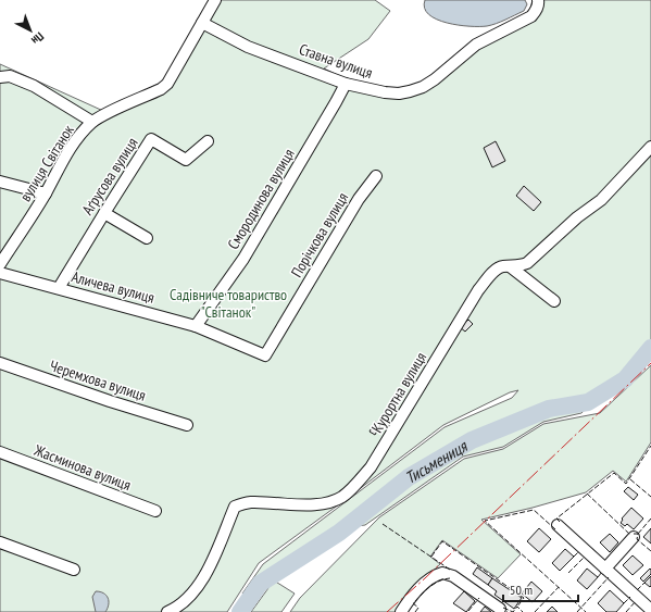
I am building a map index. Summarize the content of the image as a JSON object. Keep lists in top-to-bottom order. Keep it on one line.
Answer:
{"streets":{"street":["Ставна вулиця","вулиця Світанок","Аґрусова вулиця","Смородинова вулиця","Порічкова вулиця","Аличева вулиця","Черемхова вулиця","Курортна вулиця","Жасминова вулиця"]},"crossings":[["Ставна вулиця","вулиця Світанок"],["Ставна вулиця","Смородинова вулиця"],["Аґрусова вулиця","Аличева вулиця"],["Смородинова вулиця","Аличева вулиця"],["Порічкова вулиця","Аличева вулиця"]],"water":["Тисьмениця"],"parks":["Садівниче товариство \"Світанок\""],"scale_bar":"50 m","north":"bottom right"}
